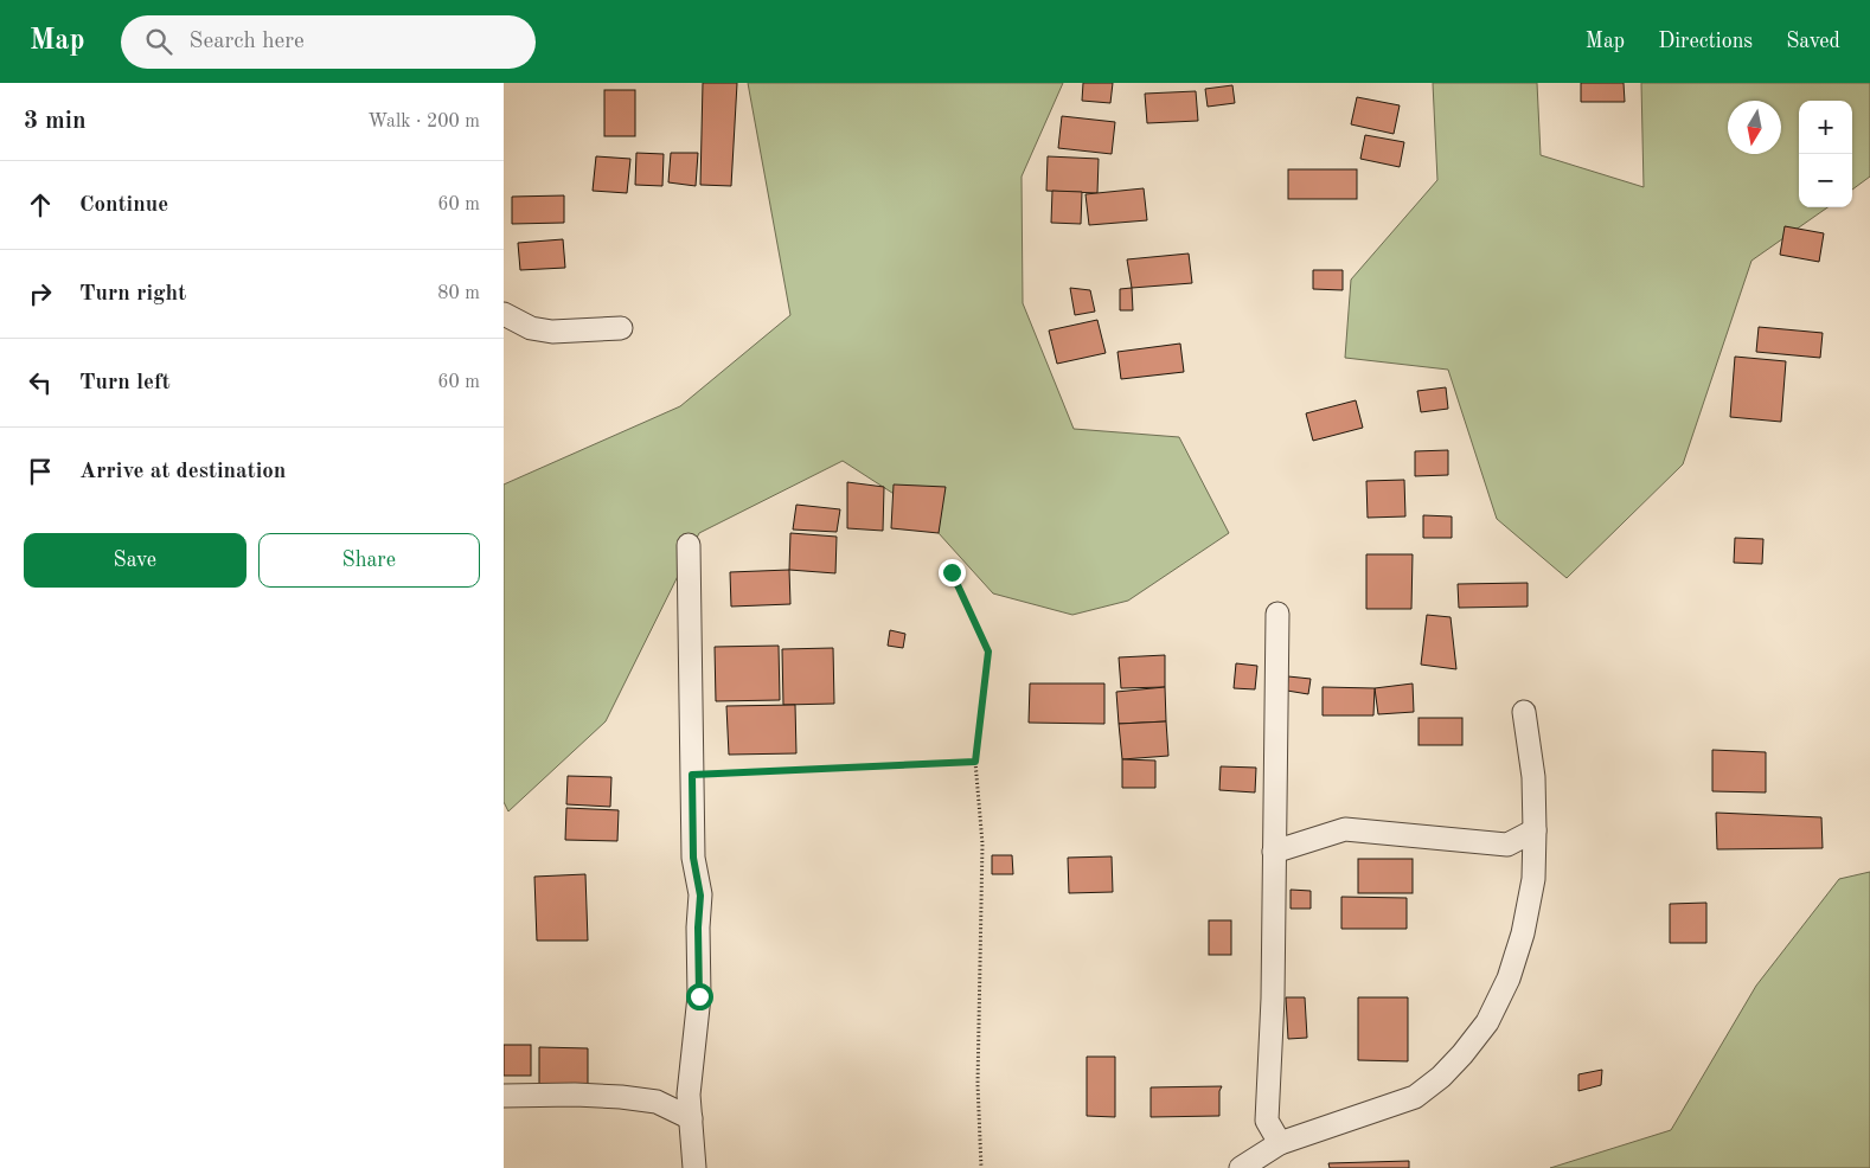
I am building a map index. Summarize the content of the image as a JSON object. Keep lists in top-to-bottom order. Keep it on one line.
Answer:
{"north":"bottom","page":{"header":"Map","search":"Search here","nav":["Map","Directions","Saved"],"heading":["3 min","Walk · 200 m"],"map_buttons":["+","−"],"list":[["Continue","60 m"],["Turn right","80 m"],["Turn left","60 m"],"Arrive at destination"],"buttons":["Save","Share"]}}
